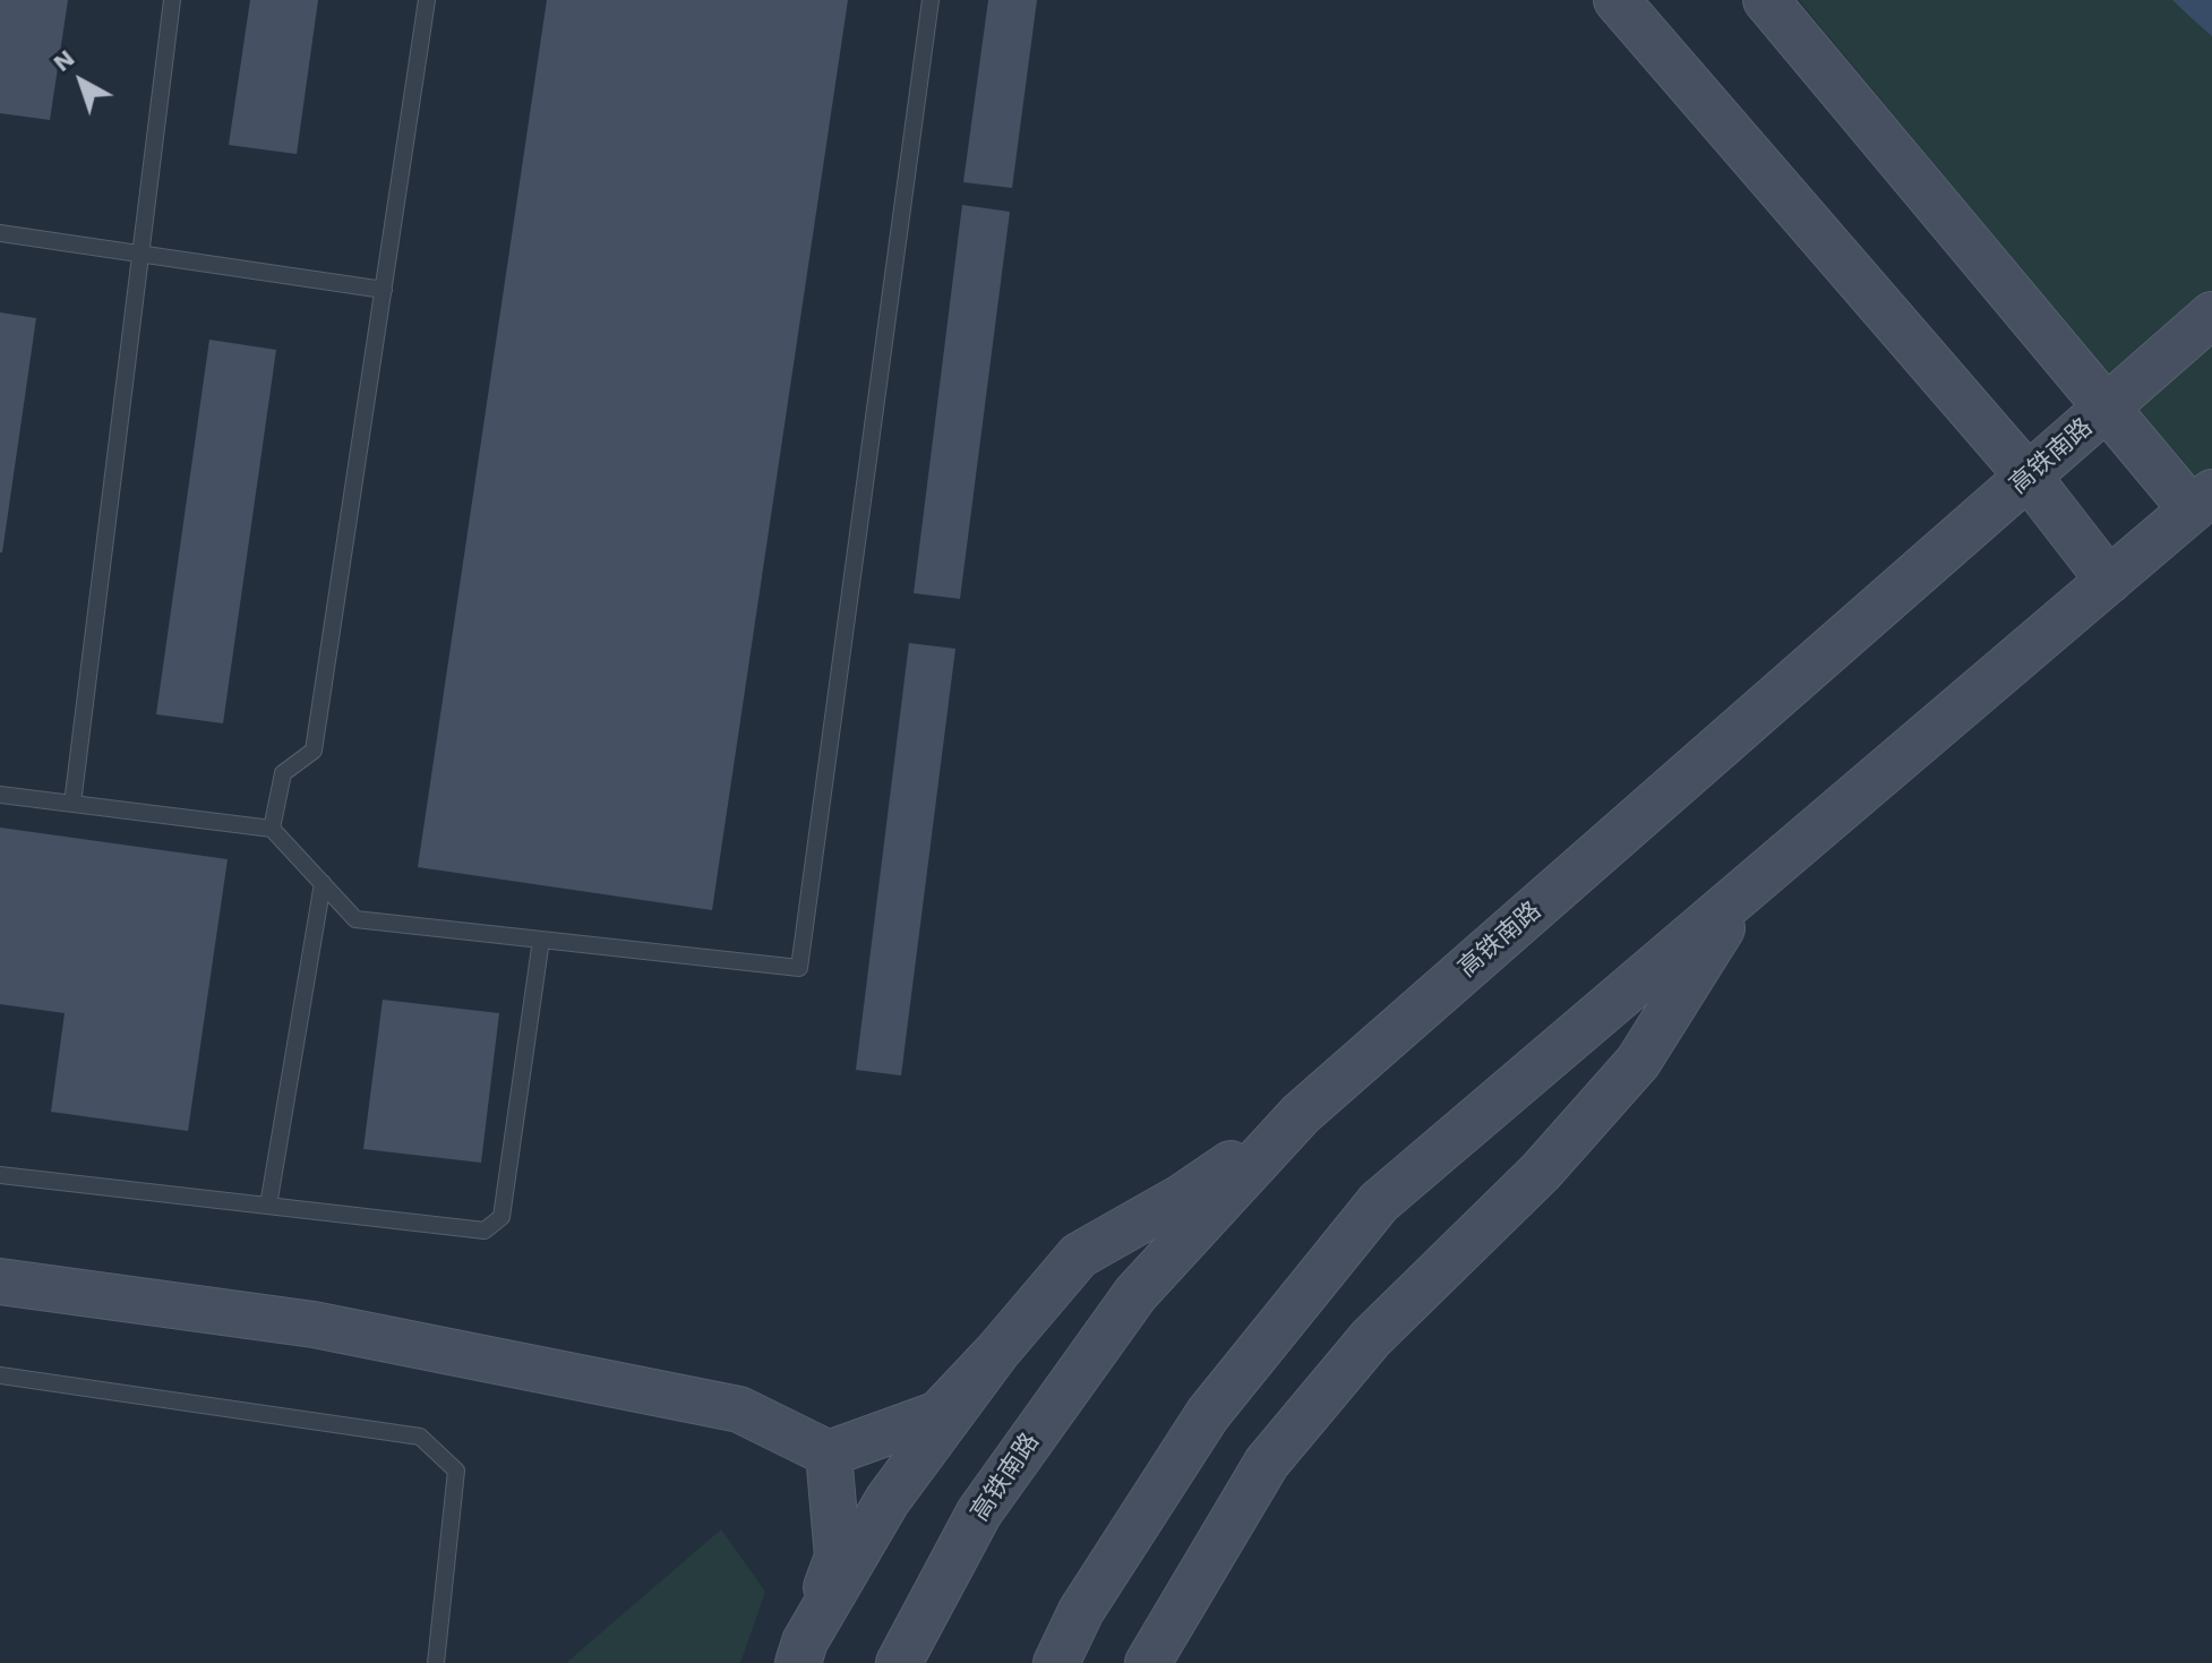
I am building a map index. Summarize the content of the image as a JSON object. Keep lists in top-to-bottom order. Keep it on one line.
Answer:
{"streets":{"main road":["高铁南路"]},"north":"top left"}
